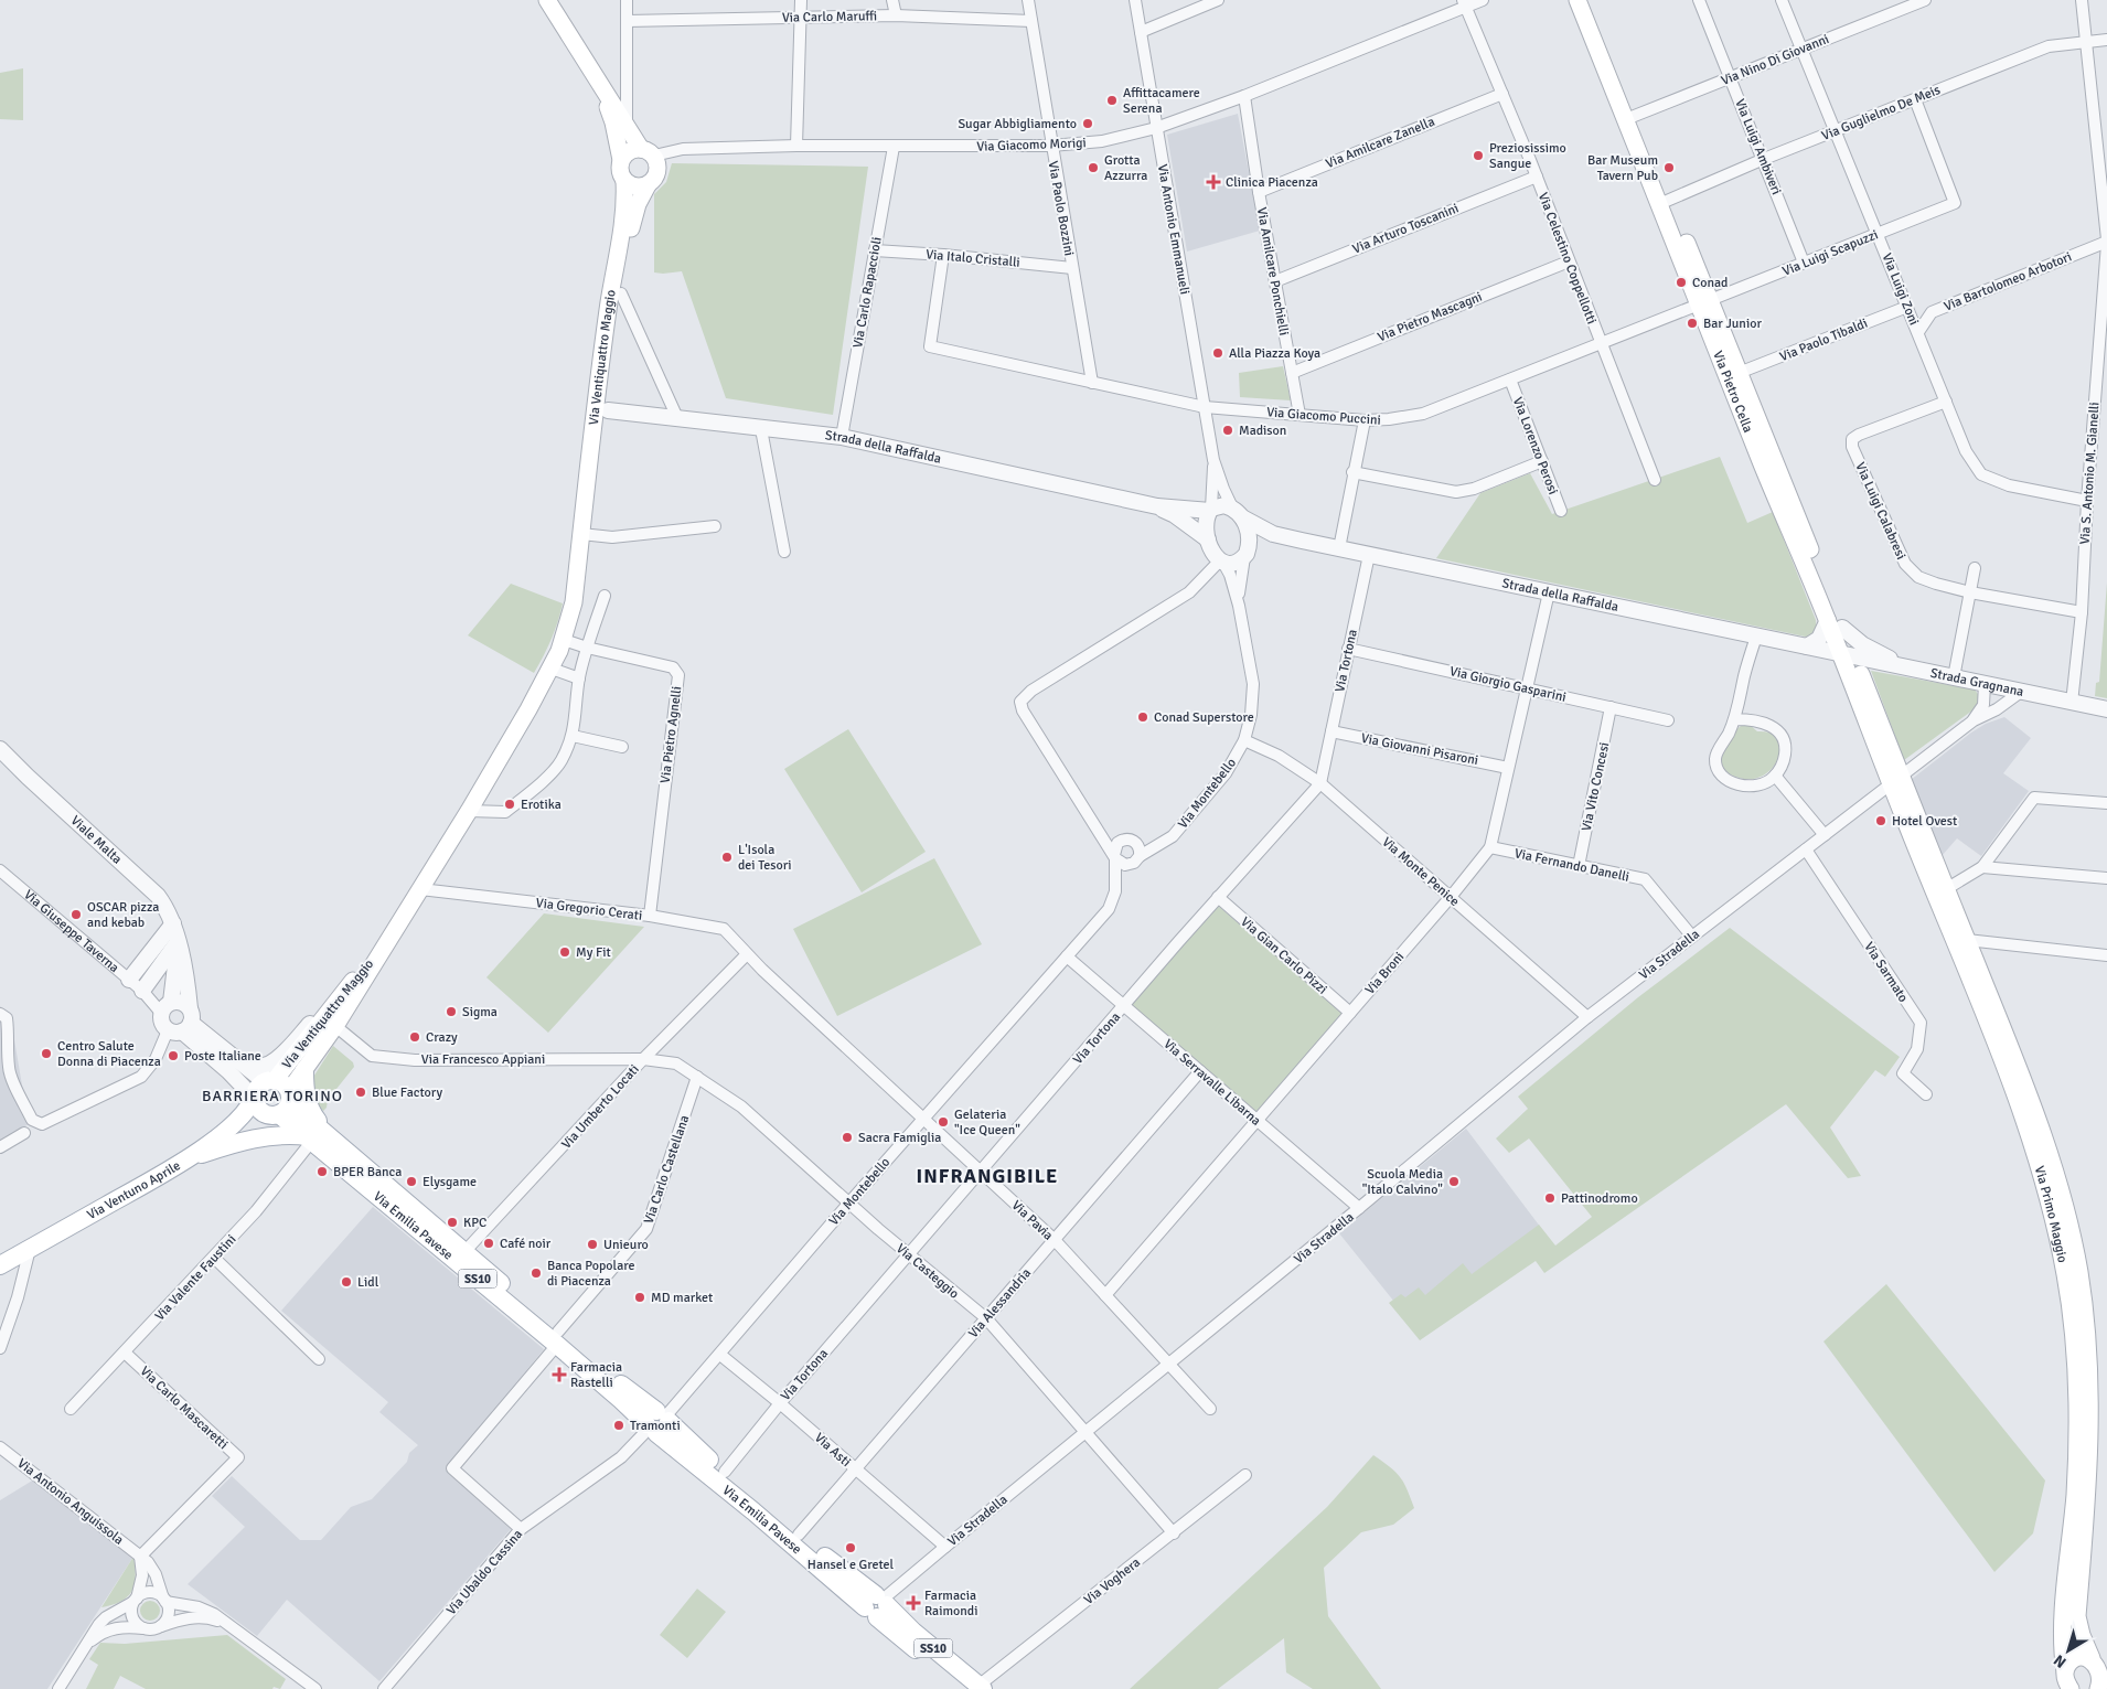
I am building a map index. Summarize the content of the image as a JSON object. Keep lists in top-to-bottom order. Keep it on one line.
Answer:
{"streets":{"main road":["Via Ventiquattro Maggio","Via Pietro Cella","Via Ventuno Aprile","Via Primo Maggio","Via Emilia Pavese","SS10"],"street":["Via Carlo Maruffi","Via Nino Di Giovanni","Via Guglielmo De Meis","Via Amilcare Zanella","Via Giacomo Morigi","Via Luigi Ambiveri","Via Paolo Bozzini","Via Arturo Toscanini","Via Antonio Emmanueli","Via Luigi Scapuzzi","Via Italo Cristalli","Via Celestino Coppellotti","Via Amilcare Ponchielli","Via Bartolomeo Arbotori","Via Luigi Zoni","Via Carlo Rapaccioli","Via Pietro Mascagni","Via Paolo Tibaldi","Via Giacomo Puccini","Via Lorenzo Perosi","Strada della Raffalda","Via S. Antonio M. Gianelli","Via Luigi Calabresi","Via Tortona","Strada Gragnana","Via Giorgio Gasparini","Via Pietro Agnelli","Via Giovanni Pisaroni","Via Vito Concesi","Via Montebello","Viale Malta","Via Fernando Danelli","Via Monte Penice","Via Gregorio Cerati","Via Giuseppe Taverna","Via Stradella","Via Gian Carlo Pizzi","Via Sarmato","Via Broni","Via Francesco Appiani","Via Serravalle Libarna","Via Umberto Locati","Via Carlo Castellana","Via Pavia","Via Casteggio","Via Valente Faustini","Via Alessandria","Via Carlo Mascaretti","Via Asti","Via Antonio Anguissola","Via Ubaldo Cassina","Via Voghera"]},"crossings":[["Via Carlo Maruffi","Via Paolo Bozzini"],["Via Nino Di Giovanni","Via Luigi Ambiveri"],["Via Nino Di Giovanni","Via Luigi Zoni"],["Via Nino Di Giovanni","Via Pietro Cella"],["Via Guglielmo De Meis","Via Luigi Ambiveri"],["Via Guglielmo De Meis","Via Luigi Scapuzzi"],["Via Guglielmo De Meis","Via Luigi Zoni"],["Via Guglielmo De Meis","Via Pietro Cella"],["Via Guglielmo De Meis","Via S. Antonio M. Gianelli"],["Via Amilcare Zanella","Via Celestino Coppellotti"],["Via Amilcare Zanella","Via Amilcare Ponchielli"],["Via Giacomo Morigi","Via Paolo Bozzini"],["Via Giacomo Morigi","Via Antonio Emmanueli"],["Via Giacomo Morigi","Via Celestino Coppellotti"],["Via Giacomo Morigi","Via Amilcare Ponchielli"],["Via Giacomo Morigi","Via Carlo Rapaccioli"],["Via Giacomo Morigi","Via Ventiquattro Maggio"],["Via Luigi Ambiveri","Via Luigi Scapuzzi"],["Via Paolo Bozzini","Via Italo Cristalli"],["Via Paolo Bozzini","Via Giacomo Puccini"],["Via Arturo Toscanini","Via Celestino Coppellotti"],["Via Arturo Toscanini","Via Amilcare Ponchielli"],["Via Antonio Emmanueli","Via Giacomo Puccini"],["Via Antonio Emmanueli","Strada della Raffalda"],["Via Antonio Emmanueli","Via Montebello"],["Via Luigi Scapuzzi","Via Luigi Zoni"],["Via Luigi Scapuzzi","Via Pietro Cella"],["Via Luigi Scapuzzi","Via Giacomo Puccini"],["Via Italo Cristalli","Via Carlo Rapaccioli"],["Via Italo Cristalli","Via Giacomo Puccini"],["Via Celestino Coppellotti","Via Pietro Mascagni"],["Via Celestino Coppellotti","Via Giacomo Puccini"],["Via Amilcare Ponchielli","Via Pietro Mascagni"],["Via Amilcare Ponchielli","Via Giacomo Puccini"],["Via Bartolomeo Arbotori","Via Luigi Zoni"],["Via Bartolomeo Arbotori","Via S. Antonio M. Gianelli"],["Via Luigi Zoni","Via Paolo Tibaldi"],["Via Luigi Zoni","Via S. Antonio M. Gianelli"],["Via Luigi Zoni","Via Luigi Calabresi"],["Via Carlo Rapaccioli","Strada della Raffalda"],["Via Paolo Tibaldi","Via Pietro Cella"],["Via Ventiquattro Maggio","Strada della Raffalda"],["Via Ventiquattro Maggio","Via Pietro Agnelli"],["Via Ventiquattro Maggio","Via Gregorio Cerati"],["Via Ventiquattro Maggio","Via Francesco Appiani"],["Via Ventiquattro Maggio","Via Ventuno Aprile"],["Via Ventiquattro Maggio","Via Emilia Pavese"],["Via Ventiquattro Maggio","SS10"],["Via Pietro Cella","Via Giacomo Puccini"],["Via Pietro Cella","Strada della Raffalda"],["Via Pietro Cella","Strada Gragnana"],["Via Pietro Cella","Via Stradella"],["Via Pietro Cella","Via Primo Maggio"],["Via Giacomo Puccini","Via Lorenzo Perosi"],["Strada della Raffalda","Via Tortona"],["Strada della Raffalda","Strada Gragnana"],["Strada della Raffalda","Via Montebello"],["Strada della Raffalda","Via Broni"],["Via S. Antonio M. Gianelli","Via Luigi Calabresi"],["Via S. Antonio M. Gianelli","Strada Gragnana"],["Via Tortona","Via Giorgio Gasparini"],["Via Tortona","Via Giovanni Pisaroni"],["Via Tortona","Via Monte Penice"],["Via Tortona","Via Gian Carlo Pizzi"],["Via Tortona","Via Serravalle Libarna"],["Via Tortona","Via Pavia"],["Via Tortona","Via Emilia Pavese"],["Via Tortona","Via Casteggio"],["Via Tortona","Via Asti"],["Via Giorgio Gasparini","Via Vito Concesi"],["Via Giorgio Gasparini","Via Broni"],["Via Pietro Agnelli","Via Gregorio Cerati"],["Via Giovanni Pisaroni","Via Broni"],["Via Vito Concesi","Via Fernando Danelli"],["Via Montebello","Via Monte Penice"],["Via Montebello","Via Serravalle Libarna"],["Via Montebello","Via Pavia"],["Via Montebello","Via Emilia Pavese"],["Via Montebello","Via Casteggio"],["Via Montebello","Via Asti"],["Via Montebello","Via Ubaldo Cassina"],["Viale Malta","Via Giuseppe Taverna"],["Via Fernando Danelli","Via Stradella"],["Via Fernando Danelli","Via Broni"],["Via Monte Penice","Via Stradella"],["Via Monte Penice","Via Broni"],["Via Gregorio Cerati","Via Umberto Locati"],["Via Gregorio Cerati","Via Pavia"],["Via Stradella","Via Sarmato"],["Via Stradella","Via Serravalle Libarna"],["Via Stradella","Via Primo Maggio"],["Via Stradella","Via Pavia"],["Via Stradella","Via Emilia Pavese"],["Via Stradella","Via Casteggio"],["Via Stradella","Via Asti"],["Via Gian Carlo Pizzi","Via Broni"],["Via Broni","Via Serravalle Libarna"],["Via Broni","Via Pavia"],["Via Francesco Appiani","Via Umberto Locati"],["Via Francesco Appiani","Via Casteggio"],["Via Serravalle Libarna","Via Alessandria"],["Via Umberto Locati","Via Pavia"],["Via Umberto Locati","Via Emilia Pavese"],["Via Umberto Locati","Via Casteggio"],["Via Carlo Castellana","Via Emilia Pavese"],["Via Carlo Castellana","Via Casteggio"],["Via Carlo Castellana","Via Ubaldo Cassina"],["Via Ventuno Aprile","Via Emilia Pavese"],["Via Ventuno Aprile","SS10"],["Via Pavia","Via Alessandria"],["Via Emilia Pavese","Via Valente Faustini"],["Via Emilia Pavese","SS10"],["Via Emilia Pavese","Via Alessandria"],["Via Emilia Pavese","Via Ubaldo Cassina"],["Via Emilia Pavese","Via Voghera"],["Via Casteggio","Via Alessandria"],["Via Casteggio","Via Voghera"],["Via Valente Faustini","Via Carlo Mascaretti"],["Via Alessandria","Via Asti"],["Via Carlo Mascaretti","Via Antonio Anguissola"]],"districts":["BARRIERA TORINO","INFRANGIBILE"],"places":{"other":["Affittacamere Serena","Sugar Abbigliamento","Preziosissimo Sangue","Grotta Azzurra","Bar Museum Tavern Pub","Conad","Bar Junior","Alla Piazza Koya","Madison","Conad Superstore","Erotika","Hotel Ovest","L'Isola dei Tesori","OSCAR pizza and kebab","My Fit","Sigma","Crazy","Centro Salute Donna di Piacenza","Poste Italiane","Blue Factory","Gelateria \"Ice Queen\"","Sacra Famiglia","BPER Banca","Elysgame","Scuola Media \"Italo Calvino\"","Pattinodromo","KPC","Café noir","Unieuro","Banca Popolare di Piacenza","Lidl","MD market","Tramonti","Hansel e Gretel"],"health":["Clinica Piacenza","Farmacia Rastelli","Farmacia Raimondi"]},"north":"bottom left"}
